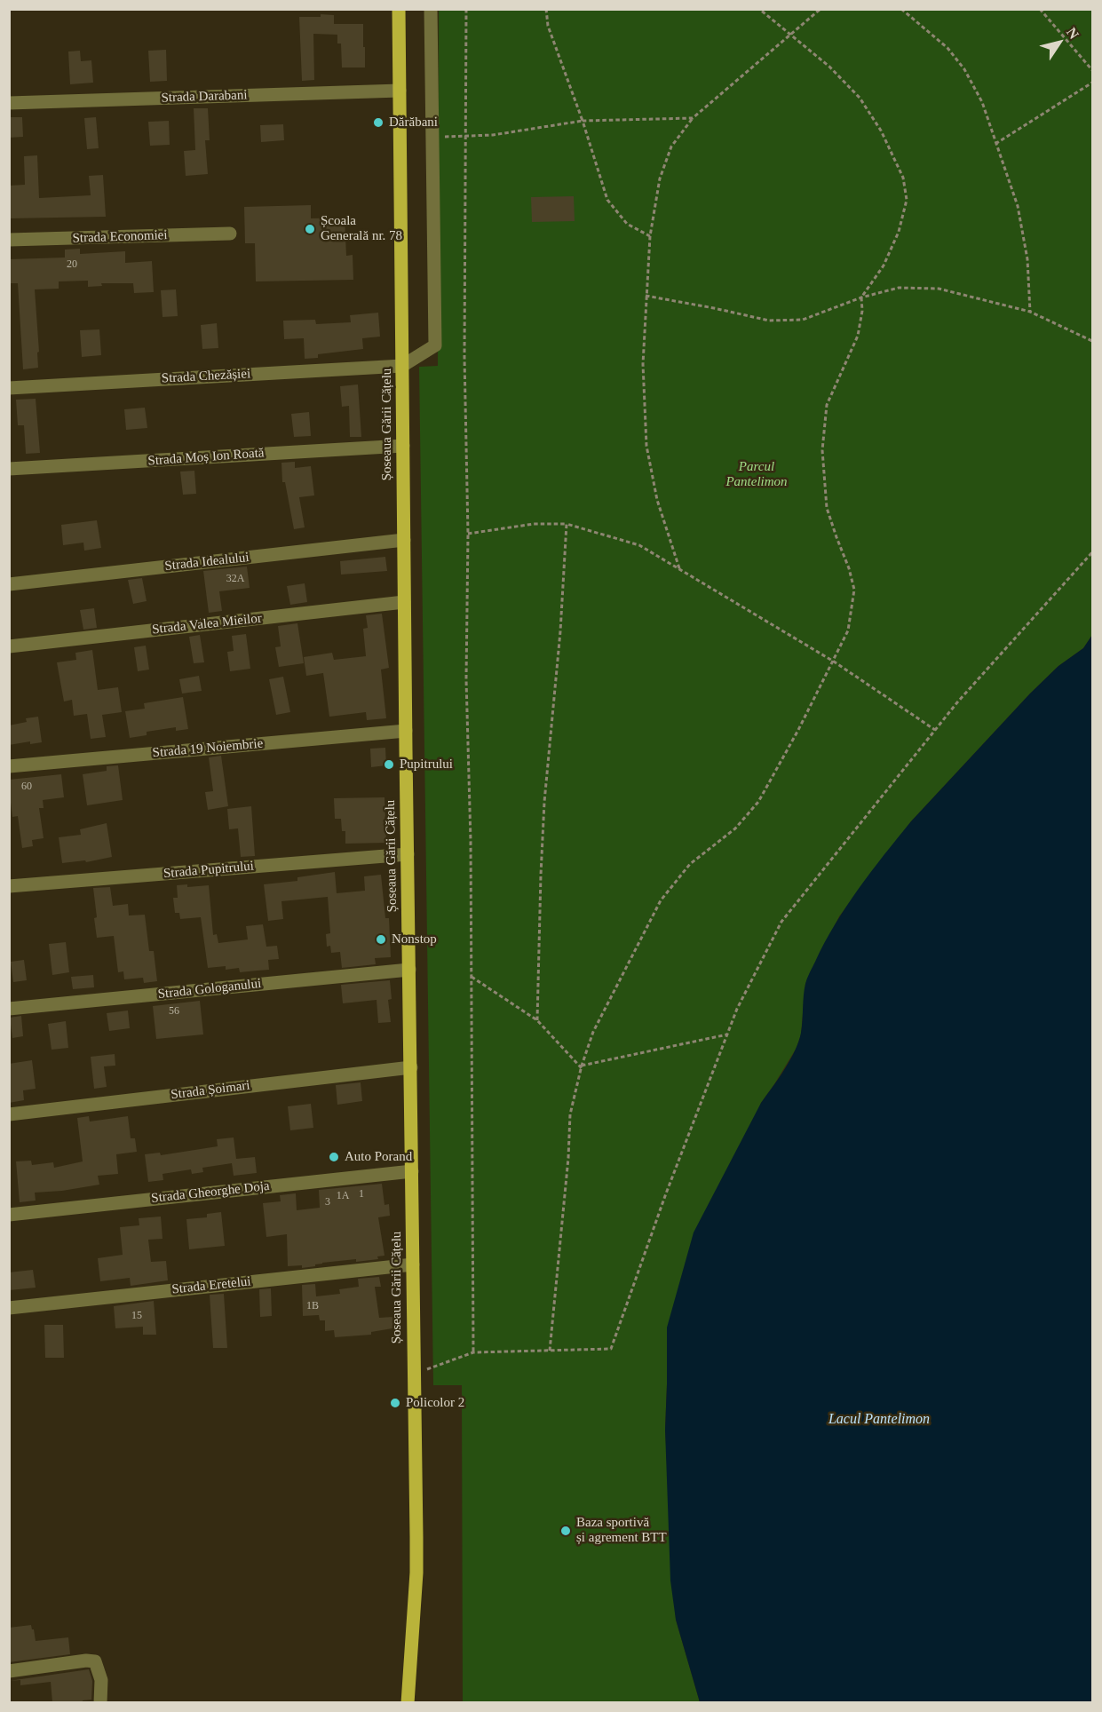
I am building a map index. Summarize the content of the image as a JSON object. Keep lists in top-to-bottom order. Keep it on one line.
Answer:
{"streets":{"main road":["Șoseaua Gării Cățelu"],"street":["Strada Darabani","Strada Economiei","Strada Chezășiei","Strada Moș Ion Roată","Strada Idealului","Strada Valea Mieilor","Strada 19 Noiembrie","Strada Pupitrului","Strada Gologanului","Strada Șoimari","Strada Gheorghe Doja","Strada Eretelui"]},"crossings":[["Strada Darabani","Șoseaua Gării Cățelu"],["Strada Chezășiei","Șoseaua Gării Cățelu"],["Șoseaua Gării Cățelu","Strada Moș Ion Roată"],["Șoseaua Gării Cățelu","Strada Idealului"],["Șoseaua Gării Cățelu","Strada Valea Mieilor"],["Șoseaua Gării Cățelu","Strada 19 Noiembrie"],["Șoseaua Gării Cățelu","Strada Pupitrului"],["Șoseaua Gării Cățelu","Strada Gologanului"],["Șoseaua Gării Cățelu","Strada Șoimari"],["Șoseaua Gării Cățelu","Strada Gheorghe Doja"],["Șoseaua Gării Cățelu","Strada Eretelui"]],"water":["Lacul Pantelimon"],"parks":["Parcul Pantelimon"],"places":["Dărăbani","Școala Generală nr. 78","Pupitrului","Nonstop","Auto Porand","Policolor 2","Baza sportivă și agrement BTT"],"house_numbers":["20","32A","60","56","1","1A","3","1B","15"],"north":"top right"}
